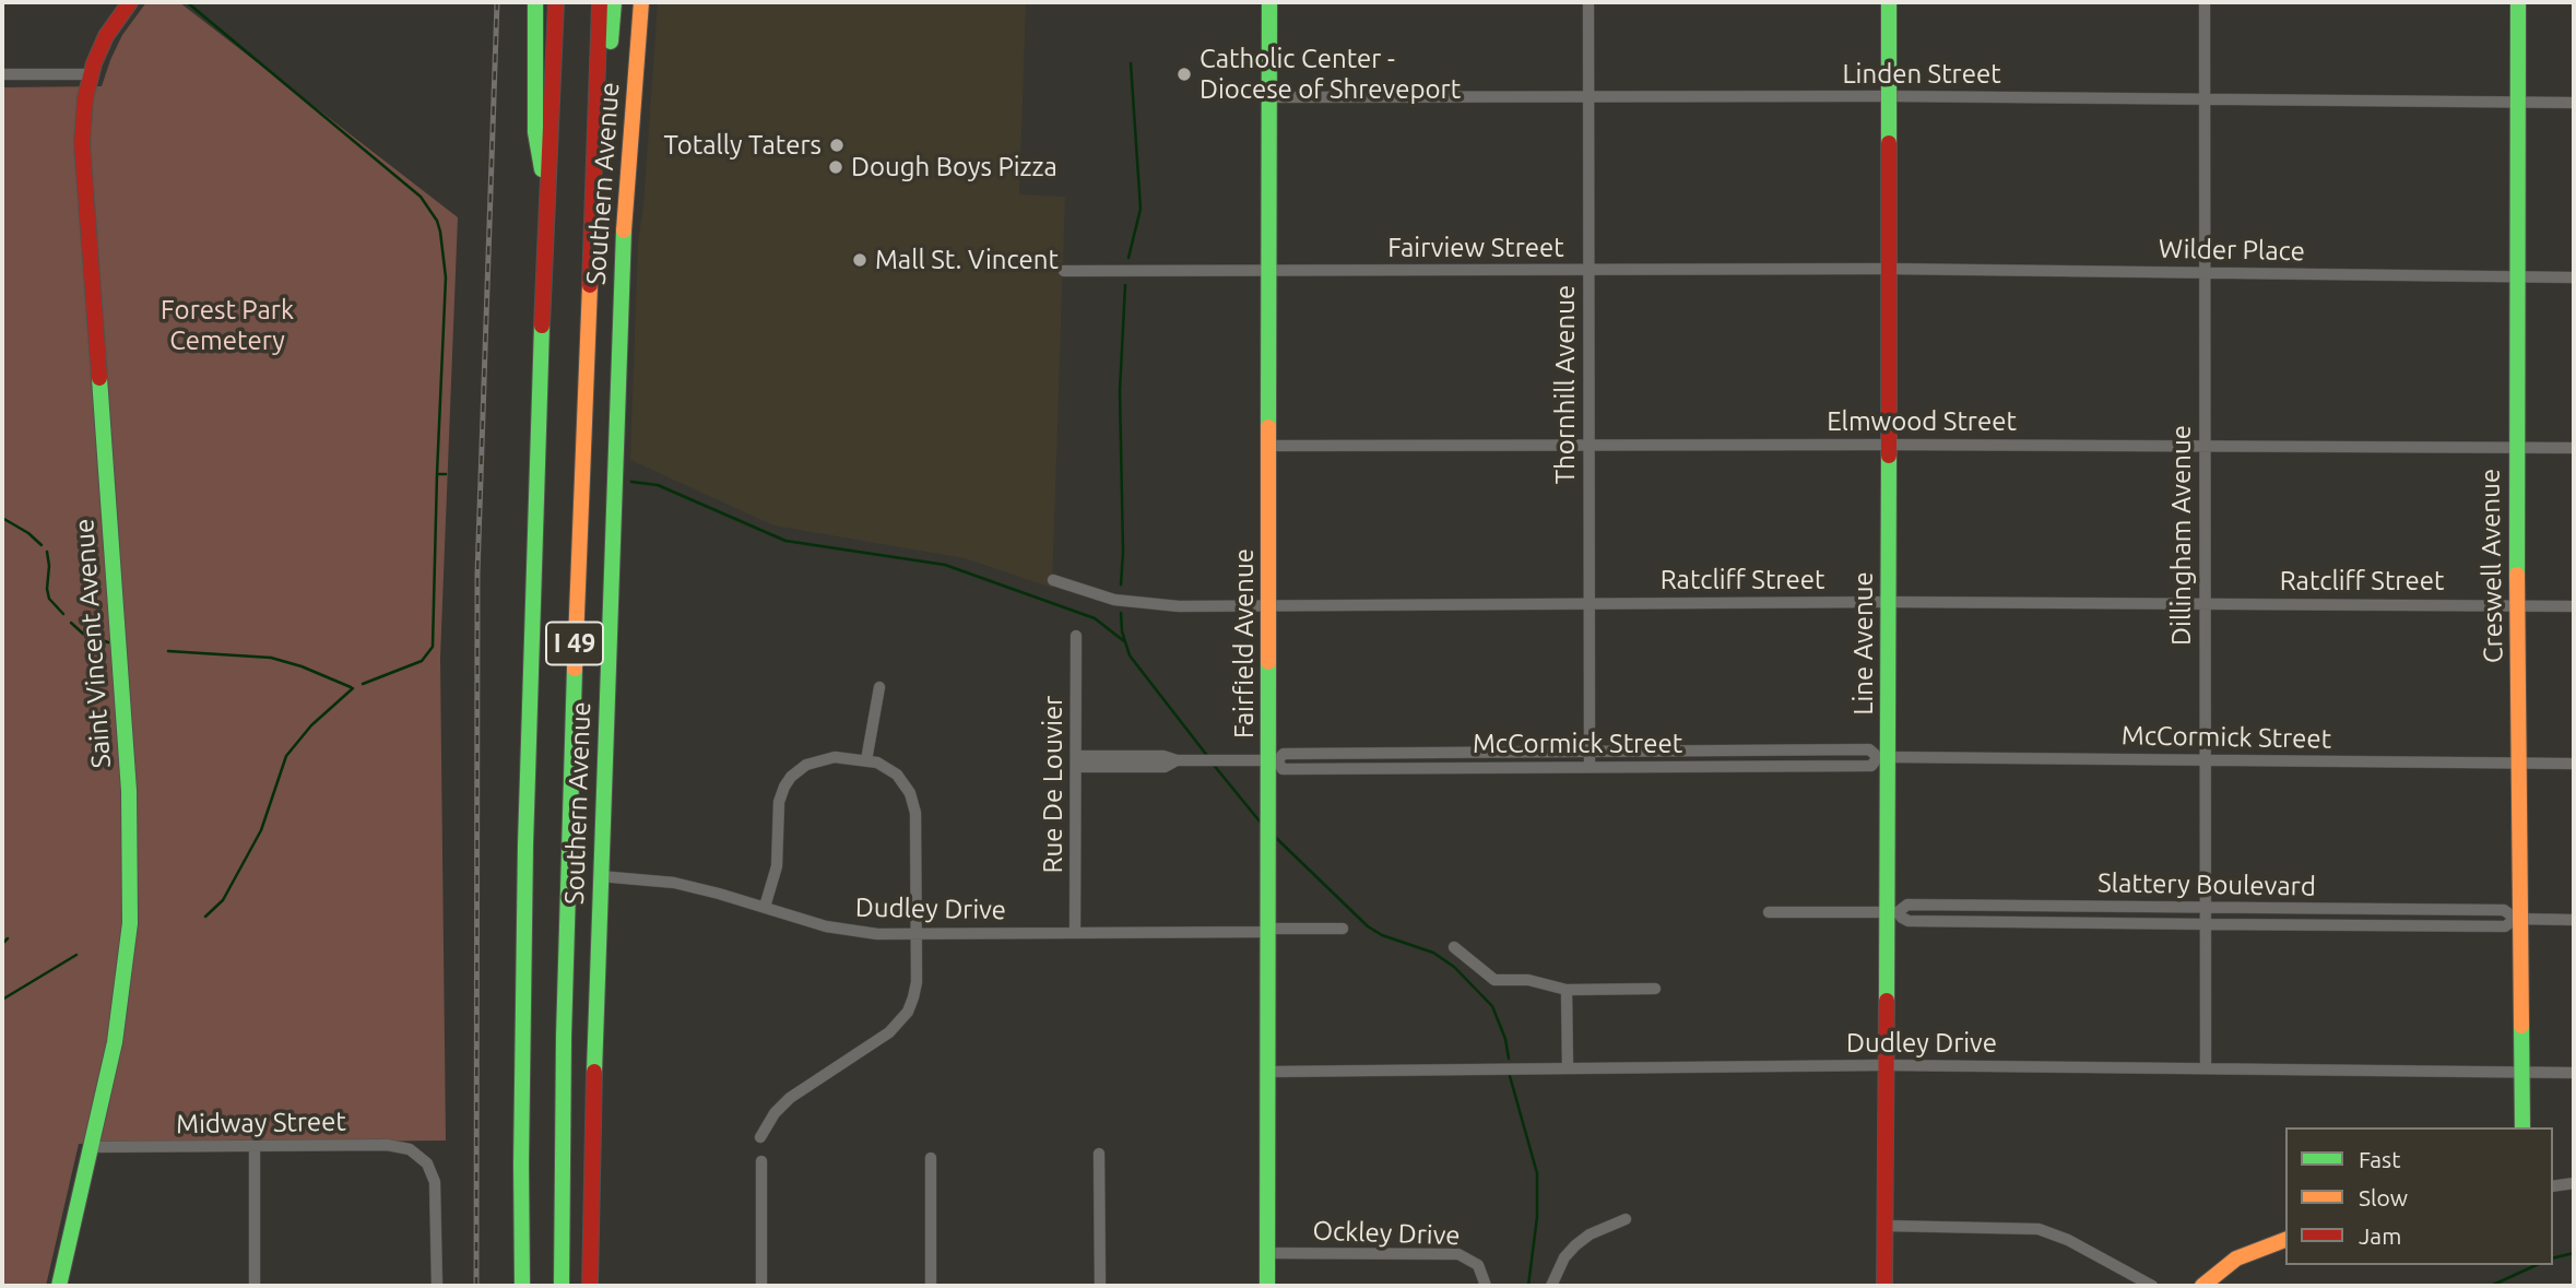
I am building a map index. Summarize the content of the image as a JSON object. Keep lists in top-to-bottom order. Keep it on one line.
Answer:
{"streets":{"main road":["Southern Avenue","Creswell Avenue","Saint Vincent Avenue","I 49","Fairfield Avenue","Line Avenue"],"street":["Linden Street","Fairview Street","Wilder Place","Thornhill Avenue","Elmwood Street","Dillingham Avenue","Ratcliff Street","McCormick Street","Rue De Louvier","Slattery Boulevard","Dudley Drive","Midway Street","Ockley Drive"]},"crossings":[["Linden Street","Thornhill Avenue"],["Linden Street","Dillingham Avenue"],["Linden Street","Creswell Avenue"],["Linden Street","Fairfield Avenue"],["Linden Street","Line Avenue"],["Southern Avenue","Dudley Drive"],["Fairview Street","Wilder Place"],["Fairview Street","Thornhill Avenue"],["Fairview Street","Fairfield Avenue"],["Fairview Street","Line Avenue"],["Wilder Place","Dillingham Avenue"],["Wilder Place","Creswell Avenue"],["Wilder Place","Line Avenue"],["Thornhill Avenue","Elmwood Street"],["Thornhill Avenue","Ratcliff Street"],["Thornhill Avenue","McCormick Street"],["Elmwood Street","Dillingham Avenue"],["Elmwood Street","Creswell Avenue"],["Elmwood Street","Fairfield Avenue"],["Elmwood Street","Line Avenue"],["Dillingham Avenue","Ratcliff Street"],["Dillingham Avenue","McCormick Street"],["Dillingham Avenue","Slattery Boulevard"],["Dillingham Avenue","Dudley Drive"],["Creswell Avenue","Ratcliff Street"],["Creswell Avenue","McCormick Street"],["Creswell Avenue","Slattery Boulevard"],["Creswell Avenue","Dudley Drive"],["Ratcliff Street","Fairfield Avenue"],["Ratcliff Street","Line Avenue"],["Saint Vincent Avenue","Midway Street"],["Fairfield Avenue","McCormick Street"],["Fairfield Avenue","Dudley Drive"],["Fairfield Avenue","Ockley Drive"],["Line Avenue","McCormick Street"],["Line Avenue","Slattery Boulevard"],["Line Avenue","Dudley Drive"],["Rue De Louvier","Dudley Drive"]],"parks":["Forest Park Cemetery"],"places":["Catholic Center - Diocese of Shreveport","Totally Taters","Dough Boys Pizza","Mall St. Vincent"],"legend":["Fast","Slow","Jam"]}
